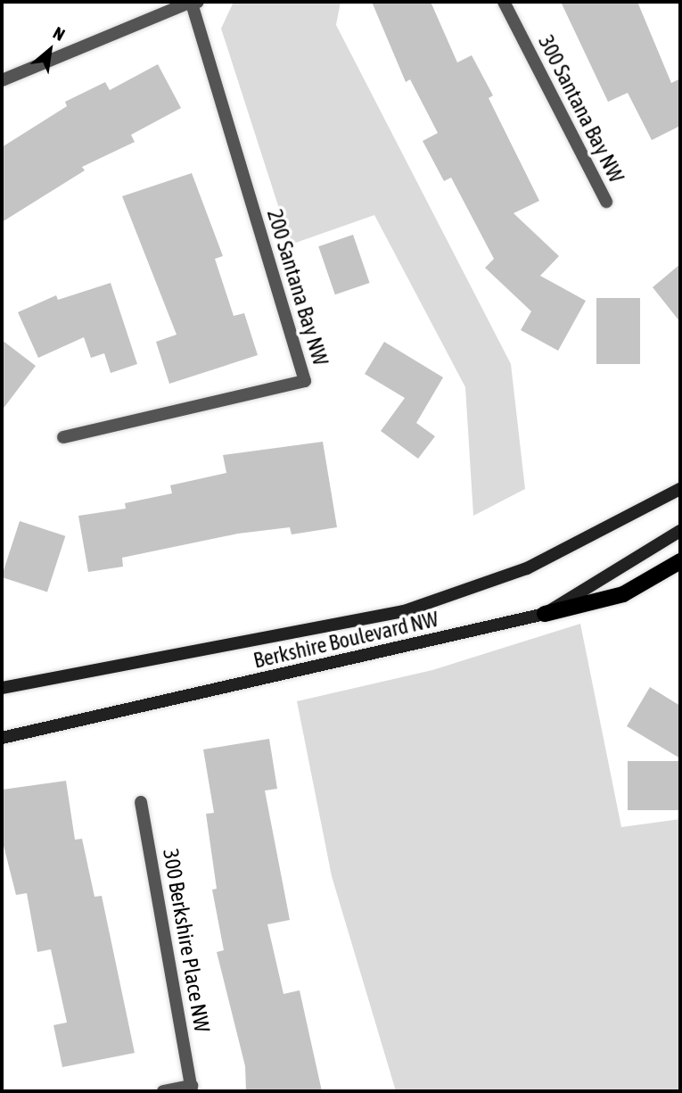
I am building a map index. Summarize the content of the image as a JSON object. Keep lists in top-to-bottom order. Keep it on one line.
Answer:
{"streets":{"main road":["Berkshire Boulevard NW"],"street":["300 Santana Bay NW","200 Santana Bay NW","300 Berkshire Place NW"]},"north":"top right"}
